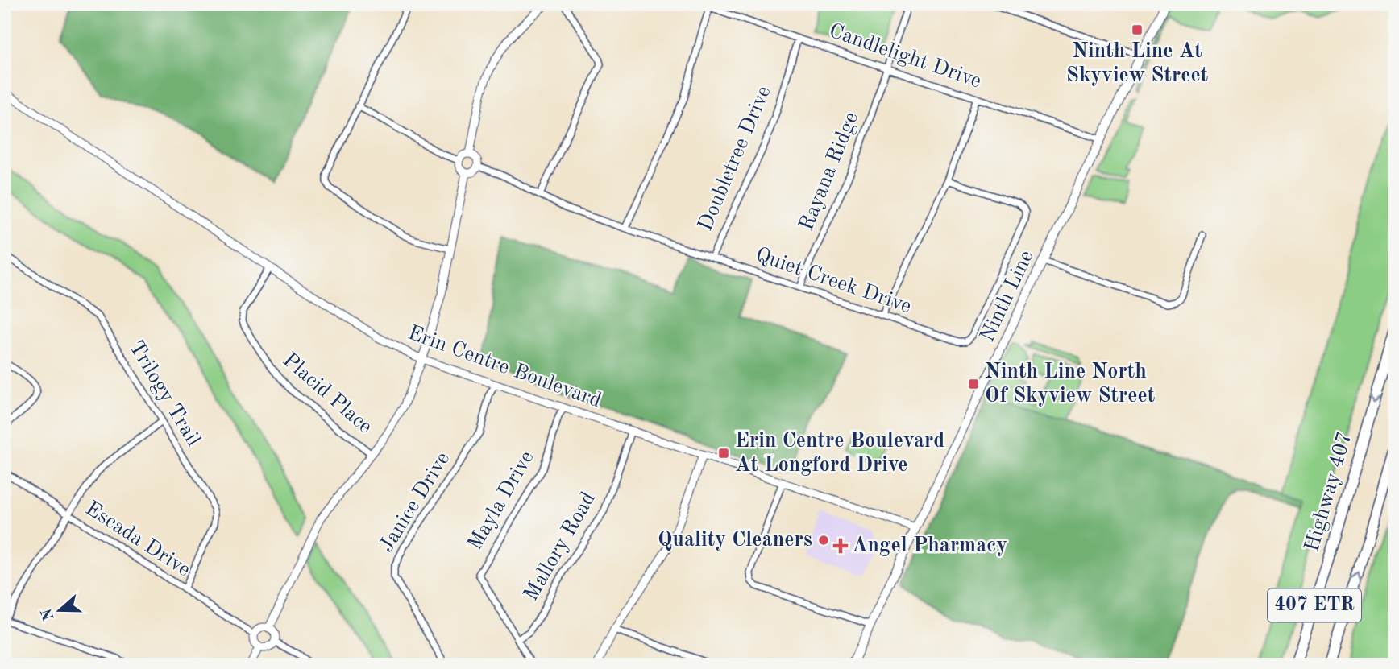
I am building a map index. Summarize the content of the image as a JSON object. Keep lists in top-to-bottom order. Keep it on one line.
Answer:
{"streets":{"highway":["Highway 407","407 ETR"],"main road":["Ninth Line"],"street":["Candlelight Drive","Doubletree Drive","Rayana Ridge","Quiet Creek Drive","Erin Centre Boulevard","Trilogy Trail","Placid Place","Mayla Drive","Janice Drive","Escada Drive","Mallory Road"]},"crossings":[["Candlelight Drive","Doubletree Drive"],["Candlelight Drive","Rayana Ridge"],["Candlelight Drive","Ninth Line"],["Doubletree Drive","Quiet Creek Drive"],["Rayana Ridge","Quiet Creek Drive"],["Ninth Line","Erin Centre Boulevard"],["Erin Centre Boulevard","Placid Place"],["Erin Centre Boulevard","Mayla Drive"],["Erin Centre Boulevard","Janice Drive"],["Erin Centre Boulevard","Mallory Road"],["Trilogy Trail","Escada Drive"],["Mayla Drive","Mallory Road"]],"places":{"transit":["Ninth Line At Skyview Street","Ninth Line North Of Skyview Street","Erin Centre Boulevard At Longford Drive"],"other":["Quality Cleaners"],"health":["Angel Pharmacy"]},"north":"left"}
